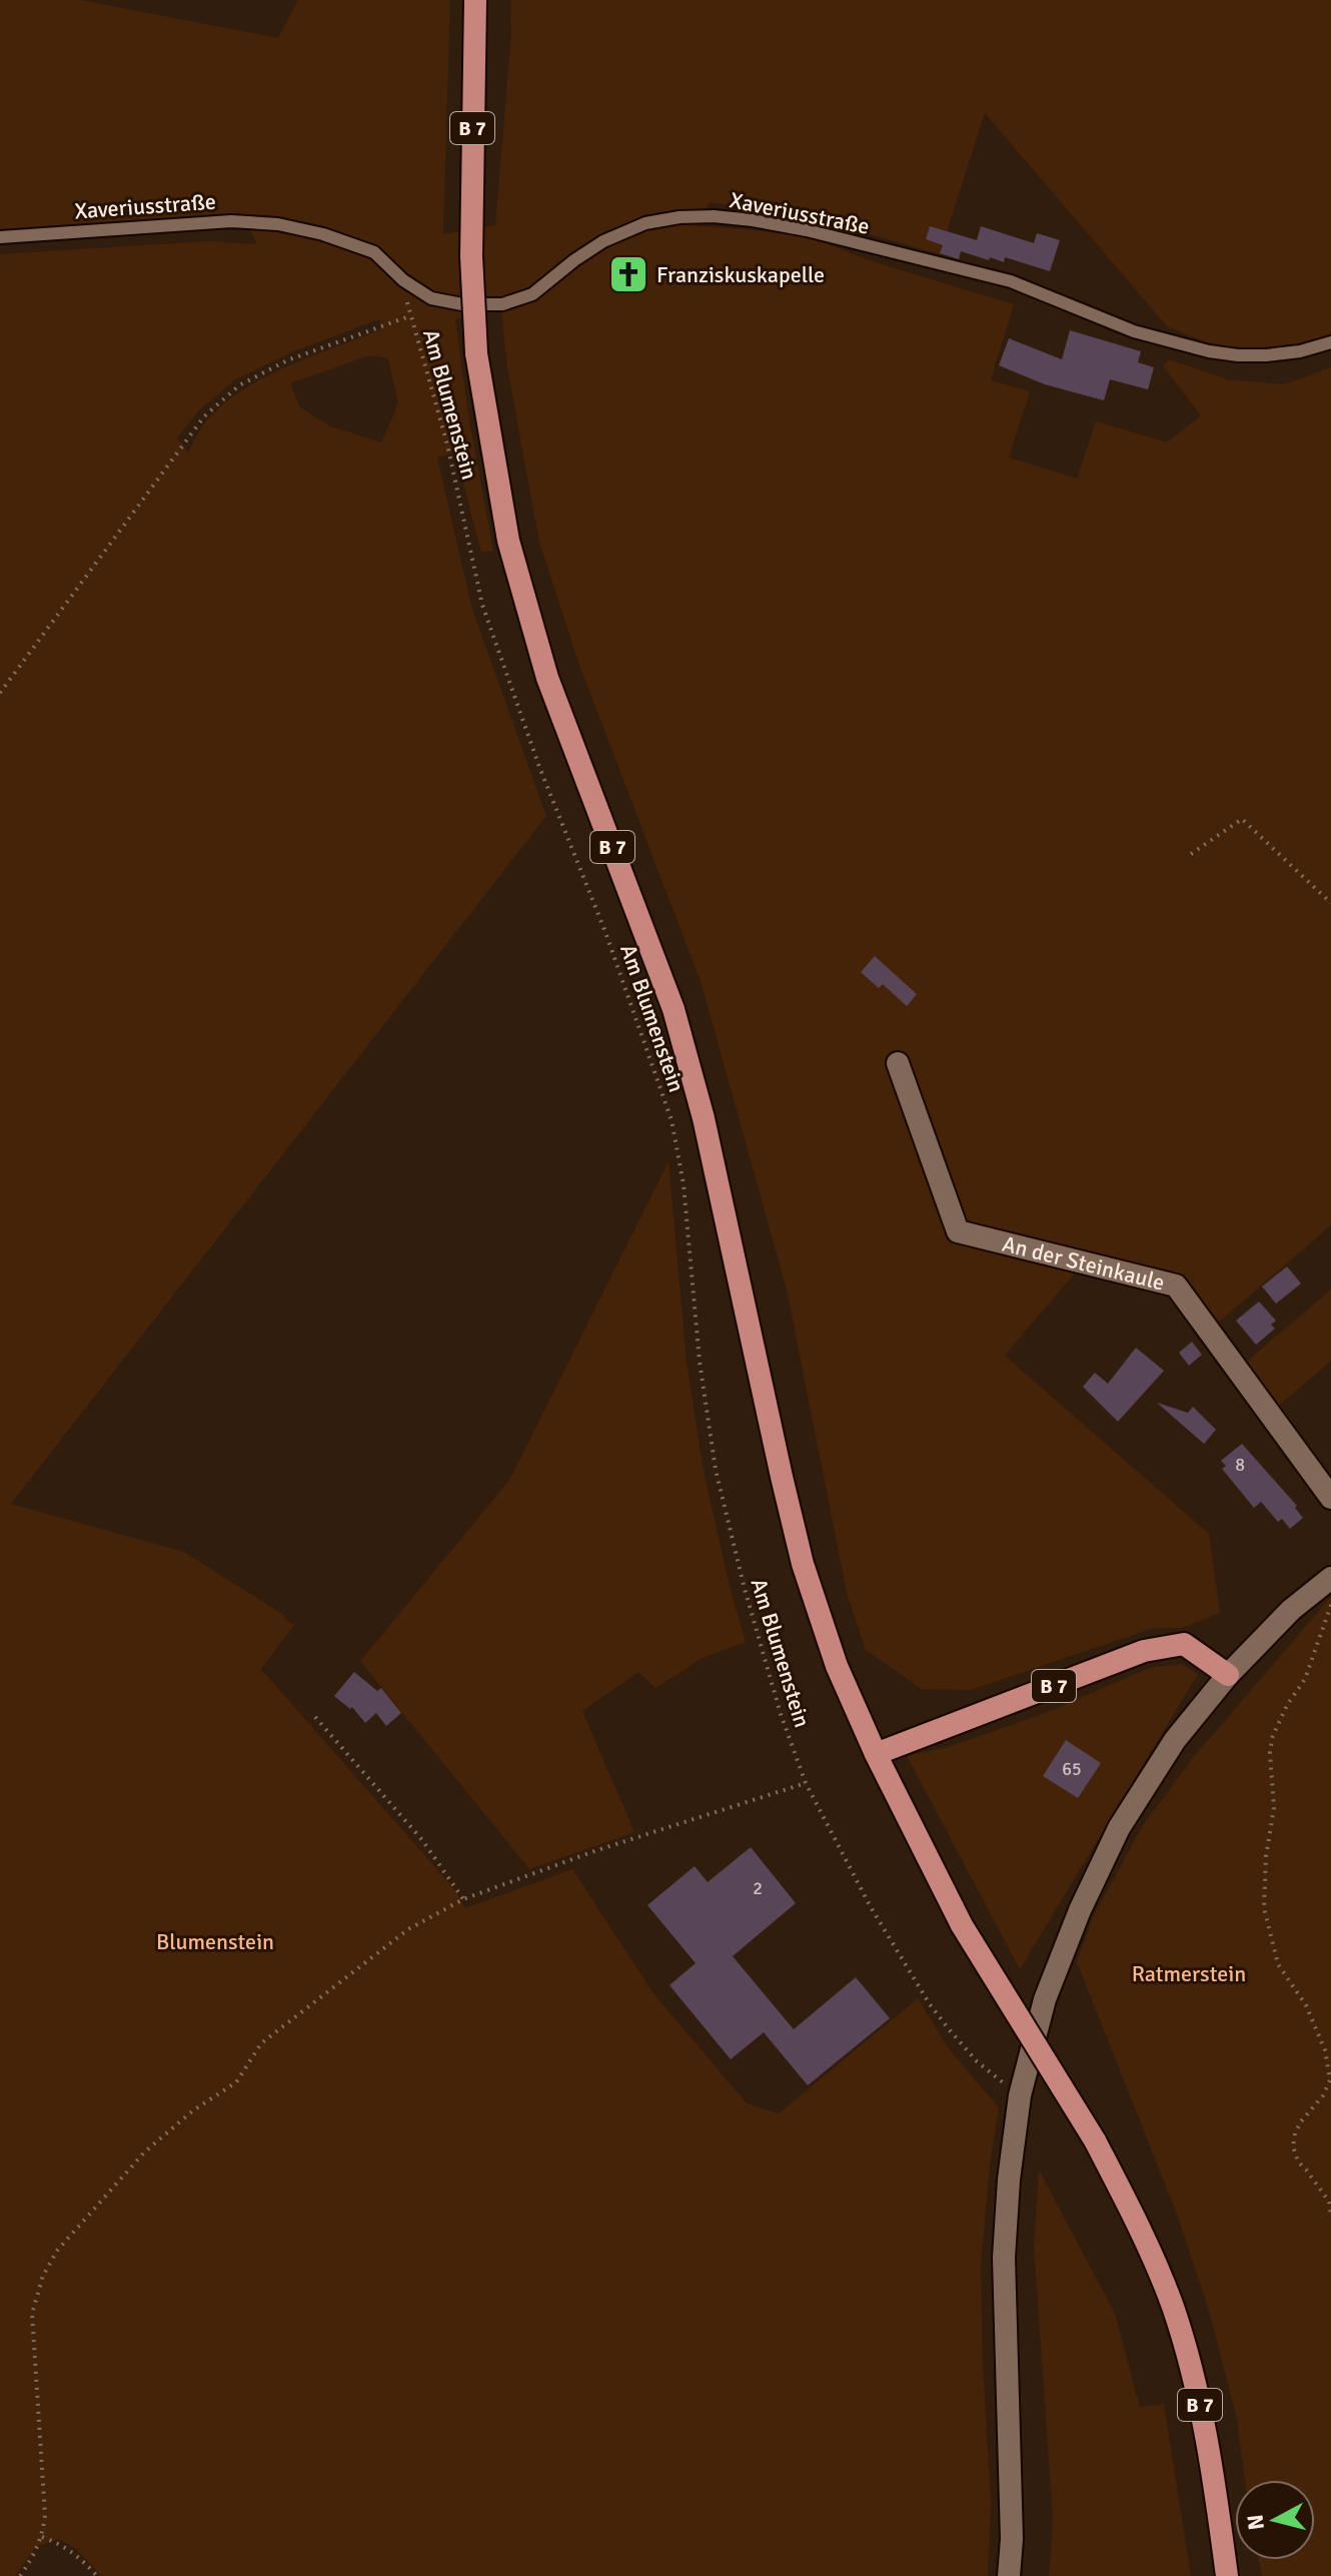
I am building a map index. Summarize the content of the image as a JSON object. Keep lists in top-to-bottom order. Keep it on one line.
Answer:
{"streets":{"main road":["B 7"],"street":["An der Steinkaule"],"lane":["Xaveriusstraße"],"path":["Am Blumenstein"]},"crossings":[["Xaveriusstraße","Am Blumenstein"]],"parks":["Blumenstein","Ratmerstein"],"places":{"church":["Franziskuskapelle"]},"house_numbers":["8","65","2"],"north":"left"}
